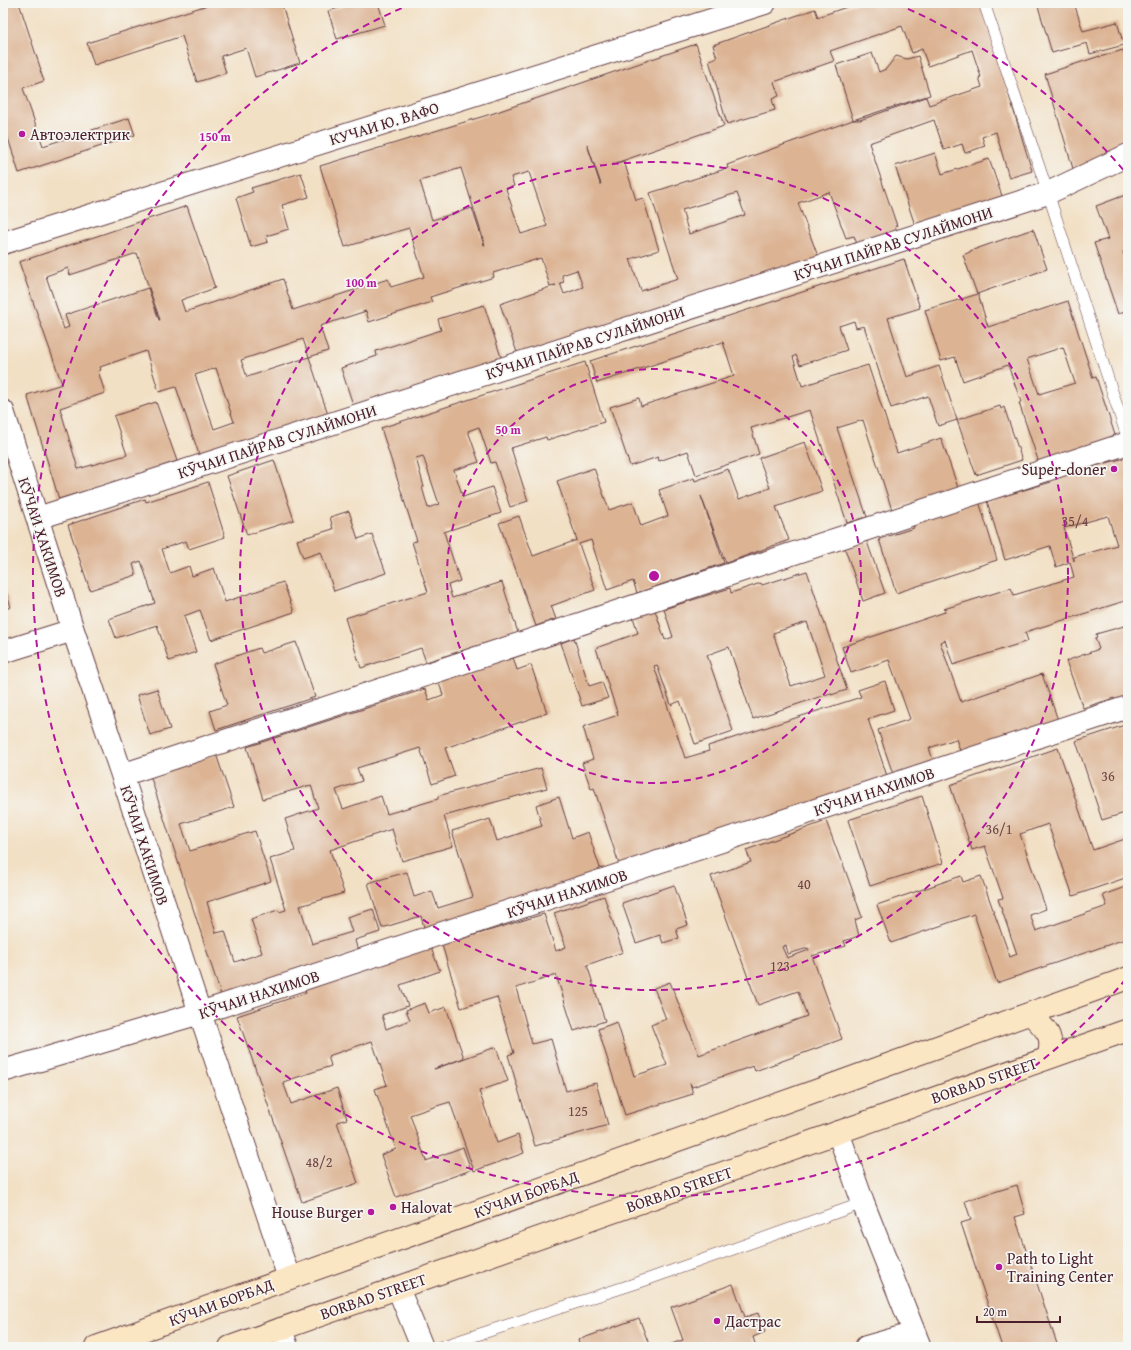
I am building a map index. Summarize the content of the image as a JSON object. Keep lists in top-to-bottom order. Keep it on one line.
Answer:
{"streets":{"main road":["BORBAD STREET","КӮЧАИ БОРБАД"],"street":["КУЧАИ Ю. ВАФО","КӮЧАИ ПАЙРАВ СУЛАЙМОНИ","КӮЧАИ ХАКИМОВ","КӮЧАИ НАХИМОВ"]},"crossings":[["КӮЧАИ ПАЙРАВ СУЛАЙМОНИ","КӮЧАИ ХАКИМОВ"],["КӮЧАИ ХАКИМОВ","КӮЧАИ НАХИМОВ"],["КӮЧАИ ХАКИМОВ","КӮЧАИ БОРБАД"]],"places":["Автоэлектрик","Super-doner","Halovat","House Burger","Path to Light Training Center","Дастрас"],"house_numbers":["35/4","36","36/1","40","123","125","48/2"],"scale_bar":"20 m","rings":["150 m","100 m","50 m"]}
